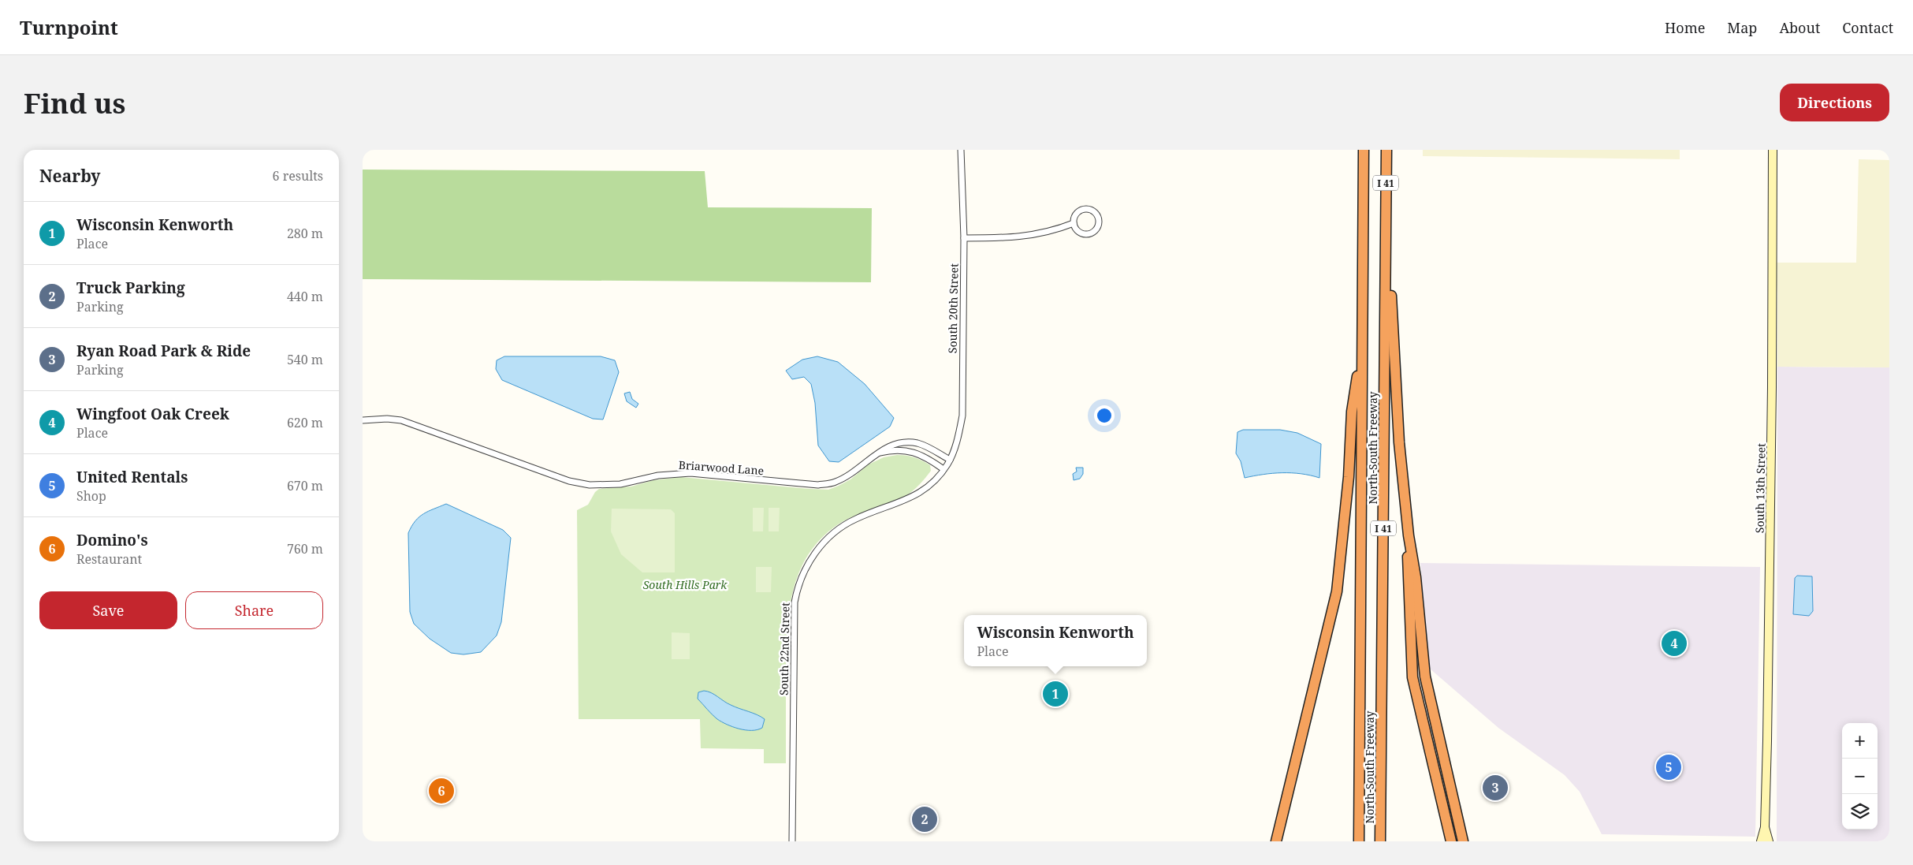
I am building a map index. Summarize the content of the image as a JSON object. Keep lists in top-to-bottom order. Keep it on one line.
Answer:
{"streets":{"highway":["I 41","North-South Freeway"],"street":["South 20th Street","Briarwood Lane","South 13th Street","South 22nd Street"]},"crossings":[["South 20th Street","Briarwood Lane"],["South 20th Street","South 22nd Street"],["Briarwood Lane","South 22nd Street"]],"parks":["South Hills Park"],"page":{"header":"Turnpoint","nav":["Home","Map","About","Contact"],"buttons":["Directions",["Save","Share"]],"title":"Find us","heading":["Nearby","6 results"],"list":[{"mark":"1","name":"Wisconsin Kenworth","note":"Place","value":"280 m"},{"mark":"2","name":"Truck Parking","note":"Parking","value":"440 m"},{"mark":"3","name":"Ryan Road Park & Ride","note":"Parking","value":"540 m"},{"mark":"4","name":"Wingfoot Oak Creek","note":"Place","value":"620 m"},{"mark":"5","name":"United Rentals","note":"Shop","value":"670 m"},{"mark":"6","name":"Domino's","note":"Restaurant","value":"760 m"}],"popup":["Wisconsin Kenworth","Place"],"pins":["4","1","5","3","6","2"],"map_buttons":["+","−"]}}
